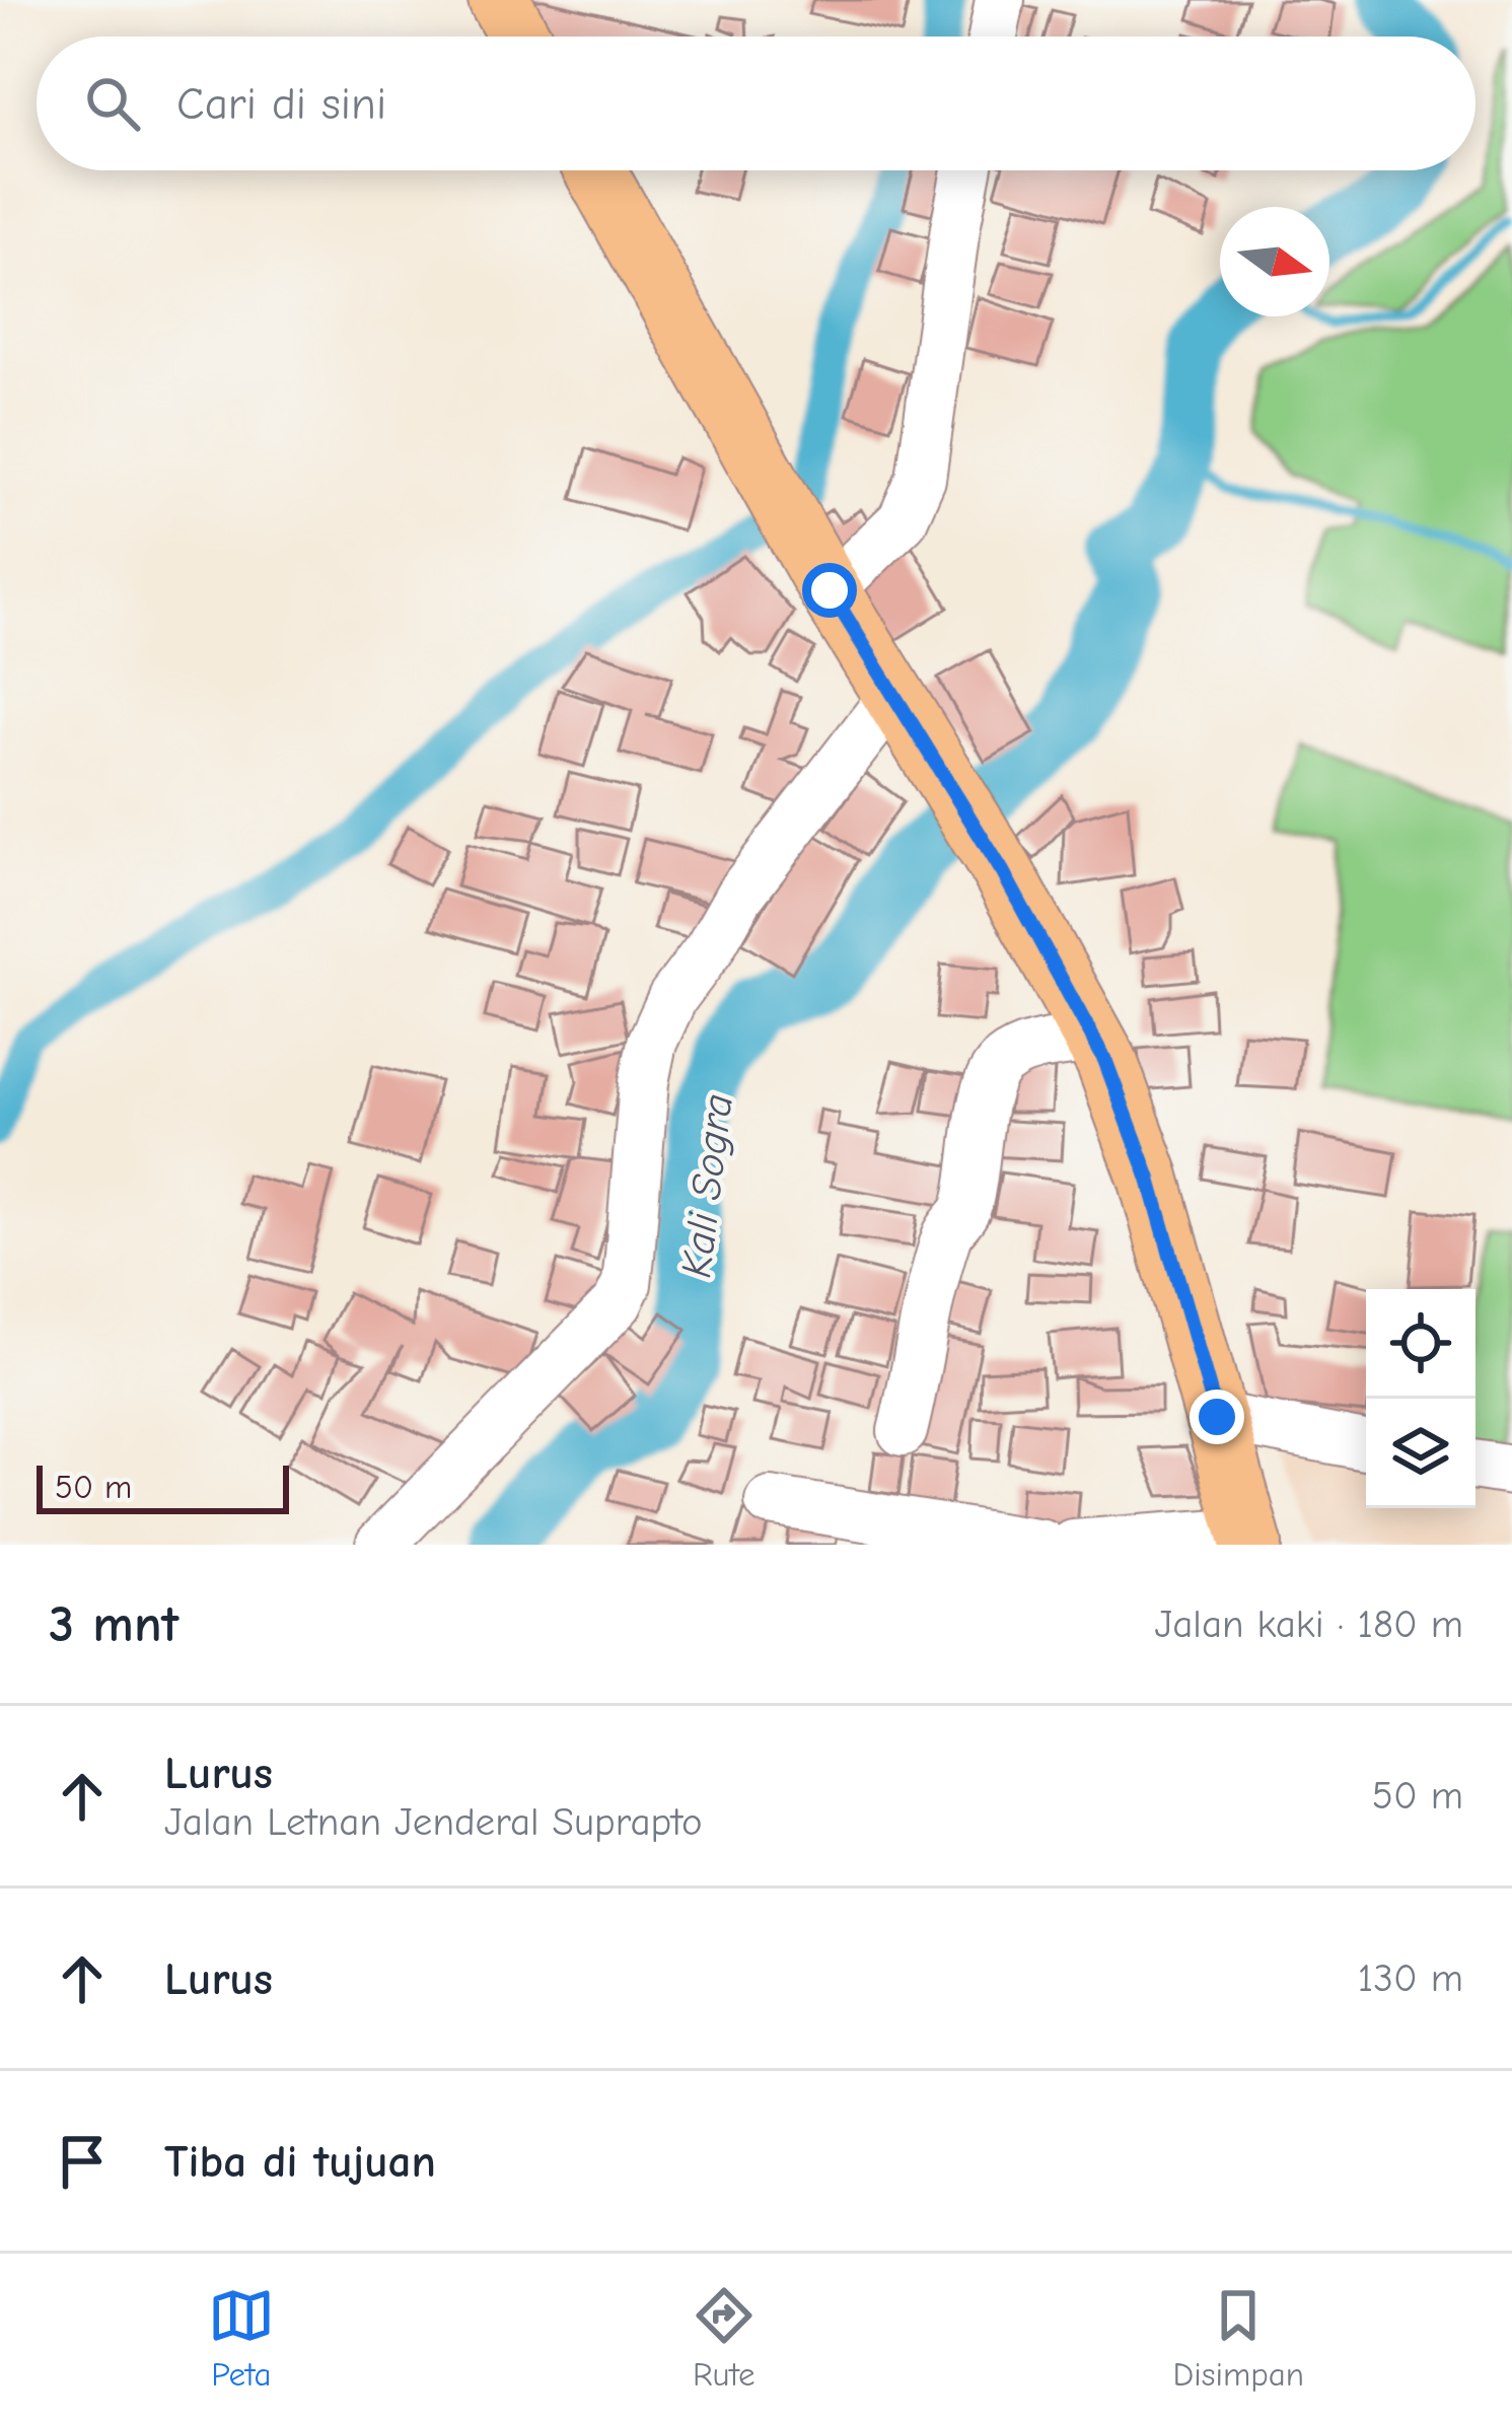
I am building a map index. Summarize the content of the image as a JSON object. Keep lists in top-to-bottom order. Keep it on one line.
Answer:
{"water":["Kali Sogra"],"scale_bar":"50 m","north":"right","page":{"search":"Cari di sini","scale":"50 m","heading":["3 mnt","Jalan kaki · 180 m"],"list":[["Lurus","Jalan Letnan Jenderal Suprapto","50 m"],["Lurus","130 m"],"Tiba di tujuan"],"nav":["Peta","Rute","Disimpan"]}}
